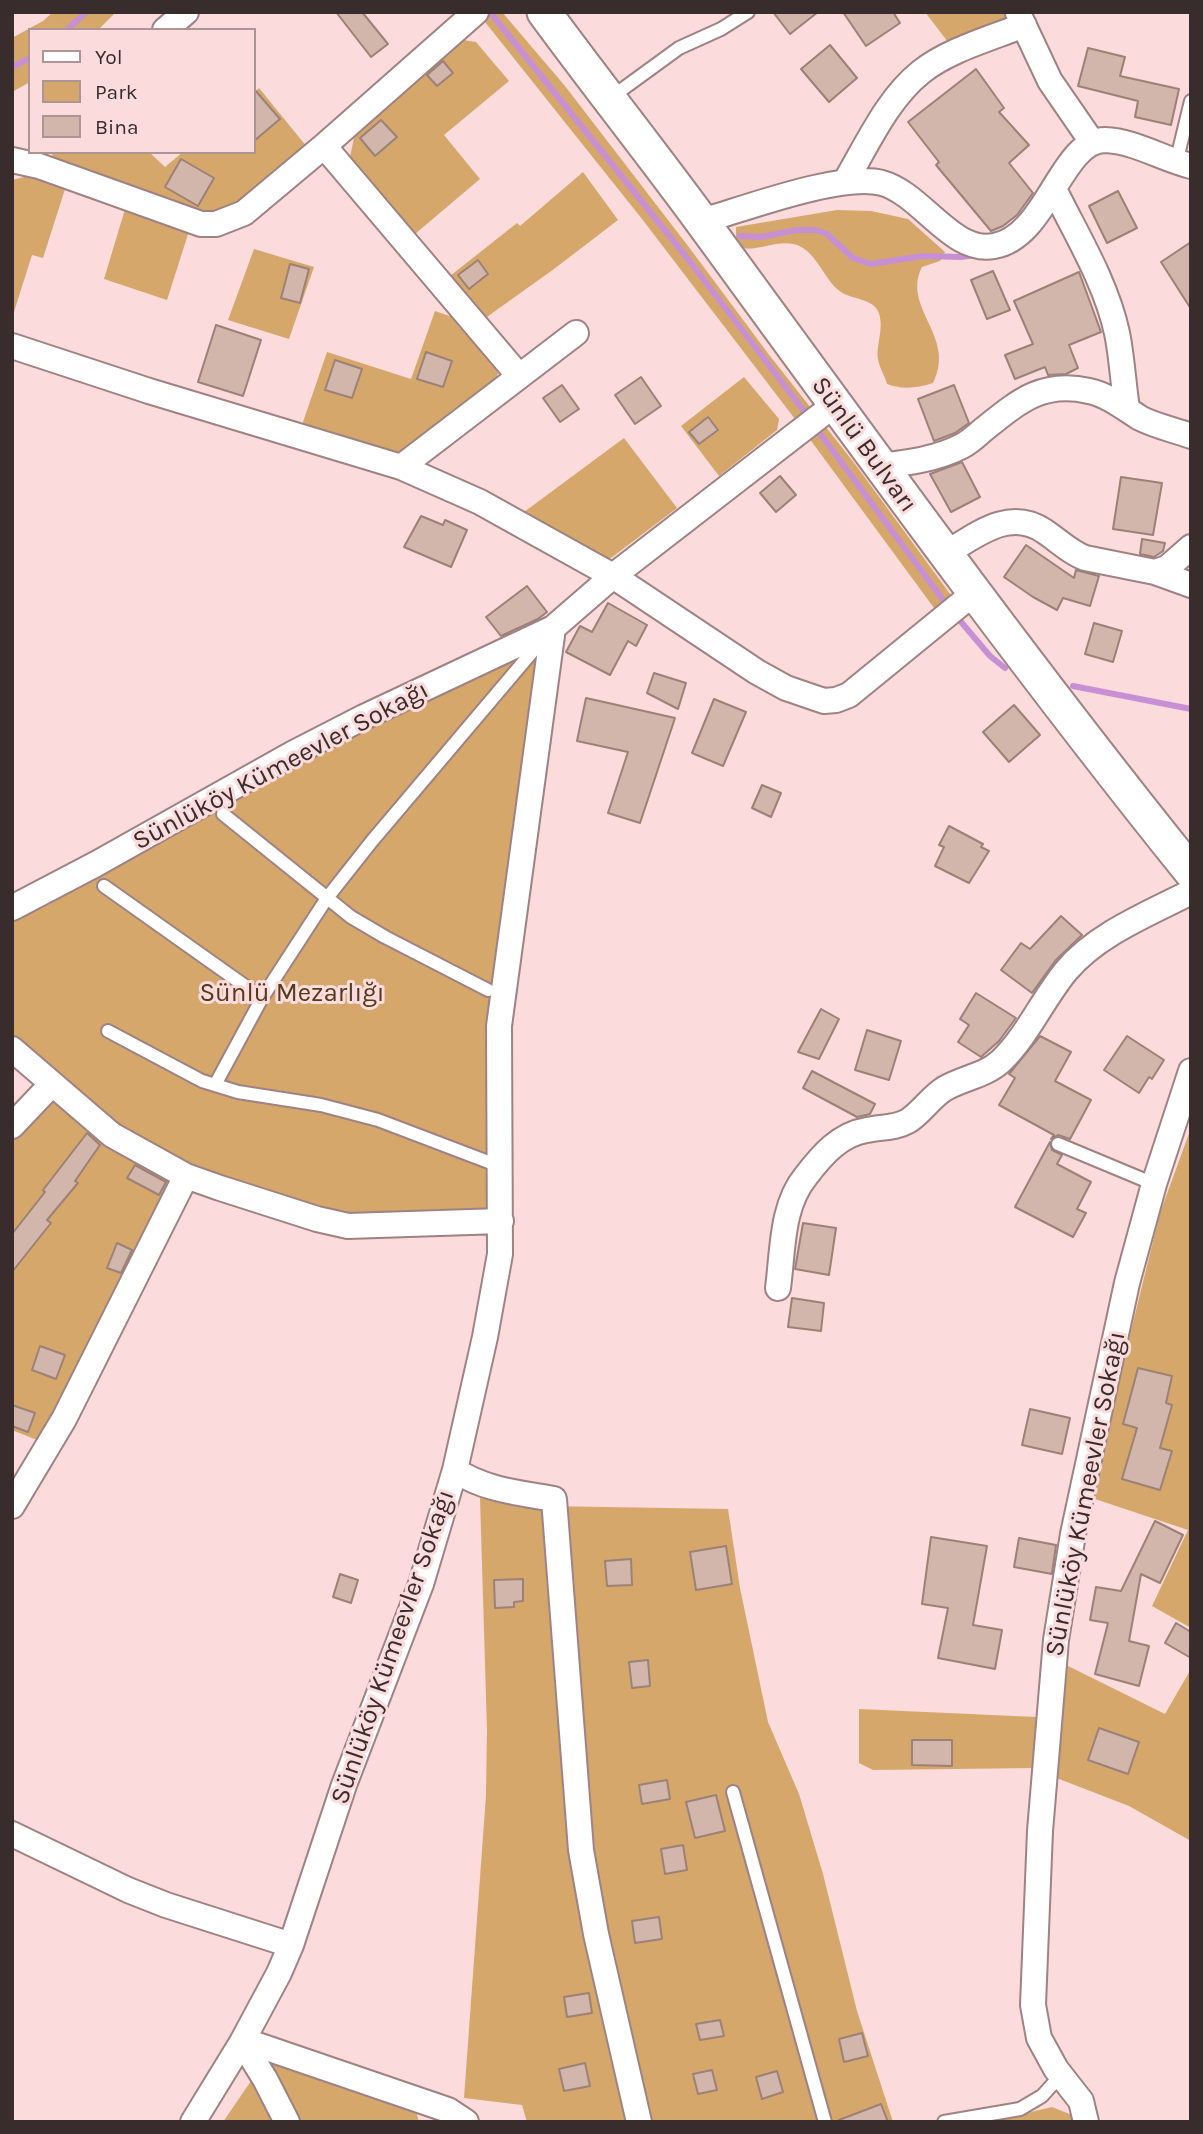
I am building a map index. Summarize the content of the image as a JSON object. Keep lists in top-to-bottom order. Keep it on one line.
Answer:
{"streets":{"main road":["Sünlü Bulvarı"],"street":["Sünlüköy Kümeevler Sokağı"]},"crossings":[["Sünlü Bulvarı","Sünlüköy Kümeevler Sokağı"]],"parks":["Sünlü Mezarlığı"],"legend":["Yol","Park","Bina"]}
